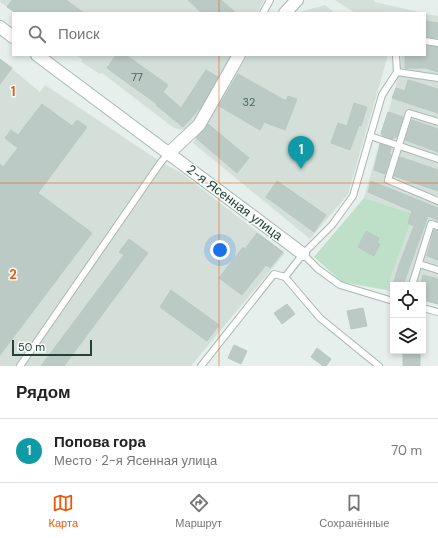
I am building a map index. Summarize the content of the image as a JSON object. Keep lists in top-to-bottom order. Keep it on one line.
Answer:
{"streets":{"street":["2-я Ясенная улица"]},"house_numbers":["77","32"],"scale_bar":"50 m","page":{"search":"Поиск","pins":"1","scale":"50 m","heading":"Рядом","list":[{"mark":"1","name":"Попова гора","note":"Место · 2-я Ясенная улица","value":"70 m"}],"nav":["Карта","Маршрут","Сохранённые"]},"grid":{"rows":["1","2"]}}
